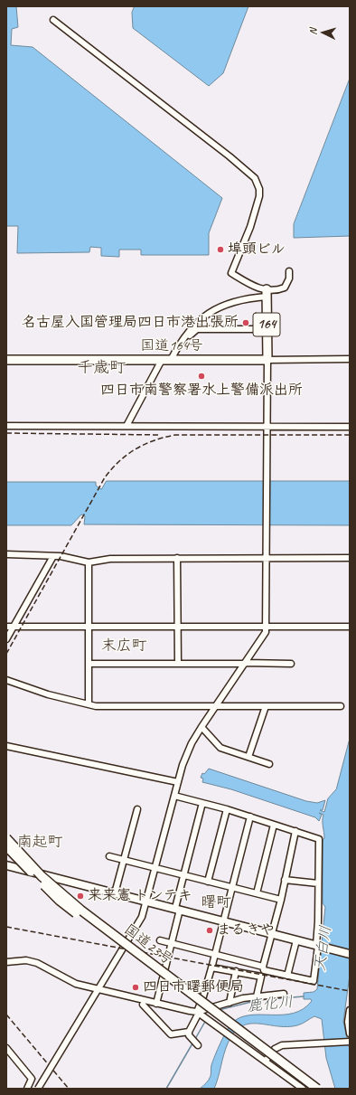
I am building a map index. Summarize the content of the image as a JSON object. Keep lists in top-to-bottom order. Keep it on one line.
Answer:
{"streets":{"highway":["164","国道164号","国道23号"]},"crossings":[["164","国道164号"]],"districts":["千歳町","末広町","南起町","曙町"],"water":["天白川","鹿化川"],"places":["埠頭ビル","名古屋入国管理局四日市港出張所","四日市南警察署水上警備派出所","来来憲 トンテキ","まるきや","四日市曙郵便局"],"north":"left"}
